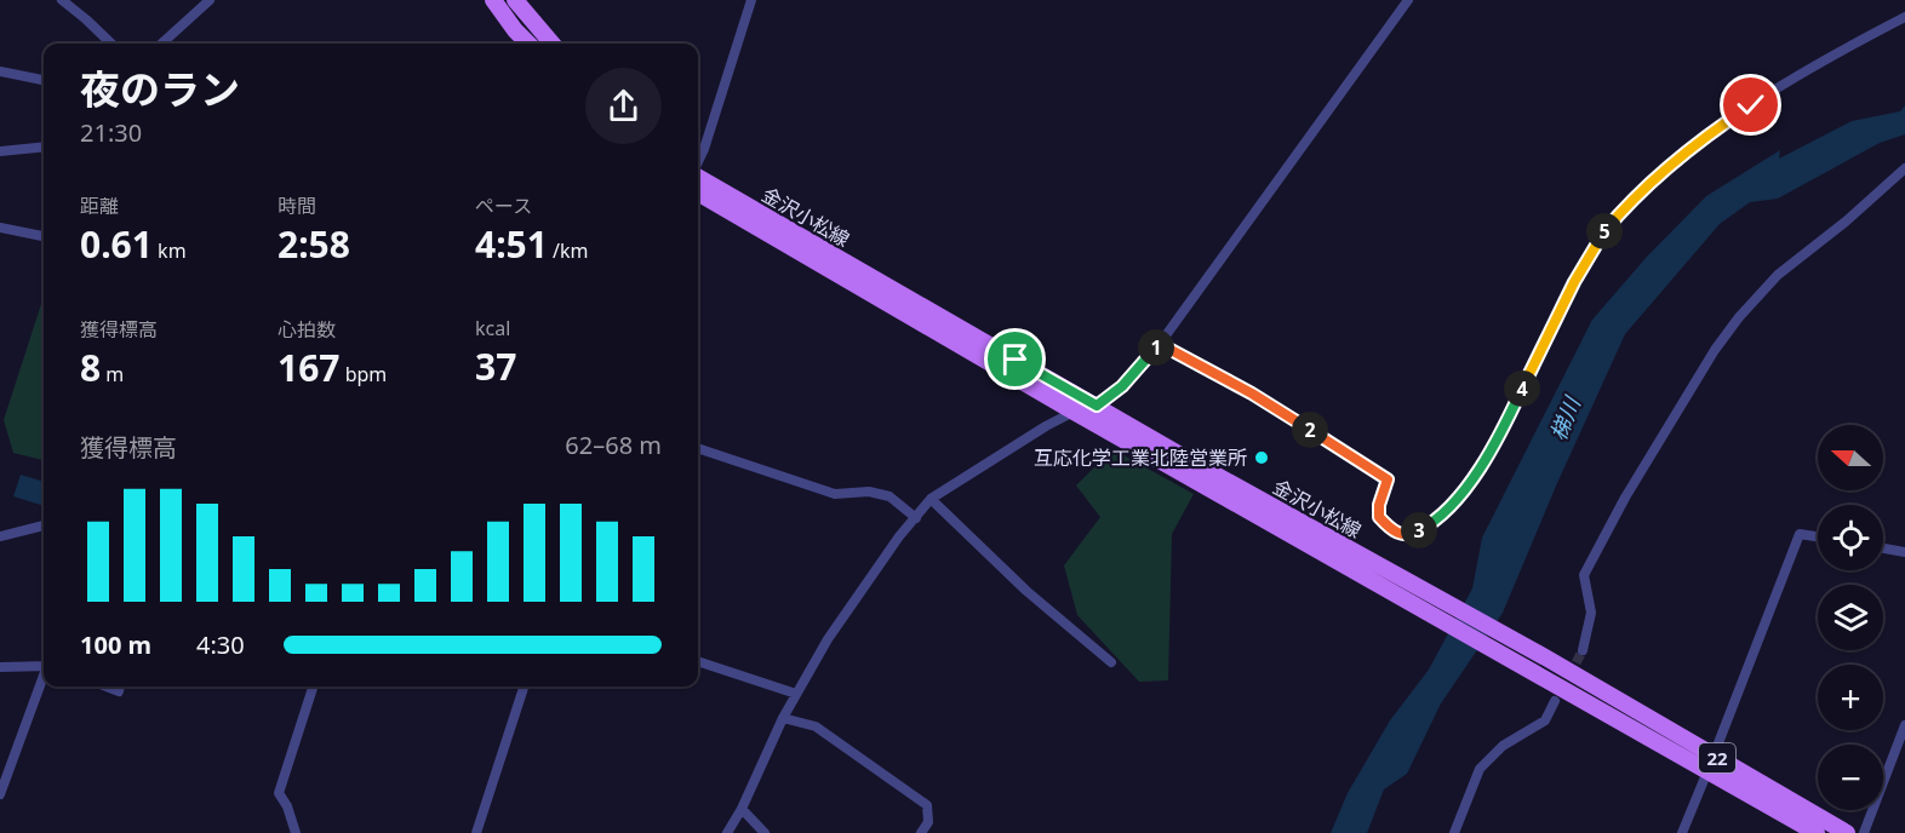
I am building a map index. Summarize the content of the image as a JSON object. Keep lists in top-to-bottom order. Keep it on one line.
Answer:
{"streets":{"main road":["金沢小松線","22"]},"water":["梯川"],"places":["互応化学工業北陸営業所"],"north":"left","page":{"heading":["夜のラン","21:30"],"stats":[["距離","0.61 km"],["時間","2:58"],["ペース","4:51 /km"],["獲得標高","8 m"],["心拍数","167 bpm"],["kcal","37"]],"pins":["5","1","4","2","3"],"chart":["獲得標高","62–68 m"],"map_buttons":["+","−"],"list":[{"name":"100 m","note":"4:30"}]}}
